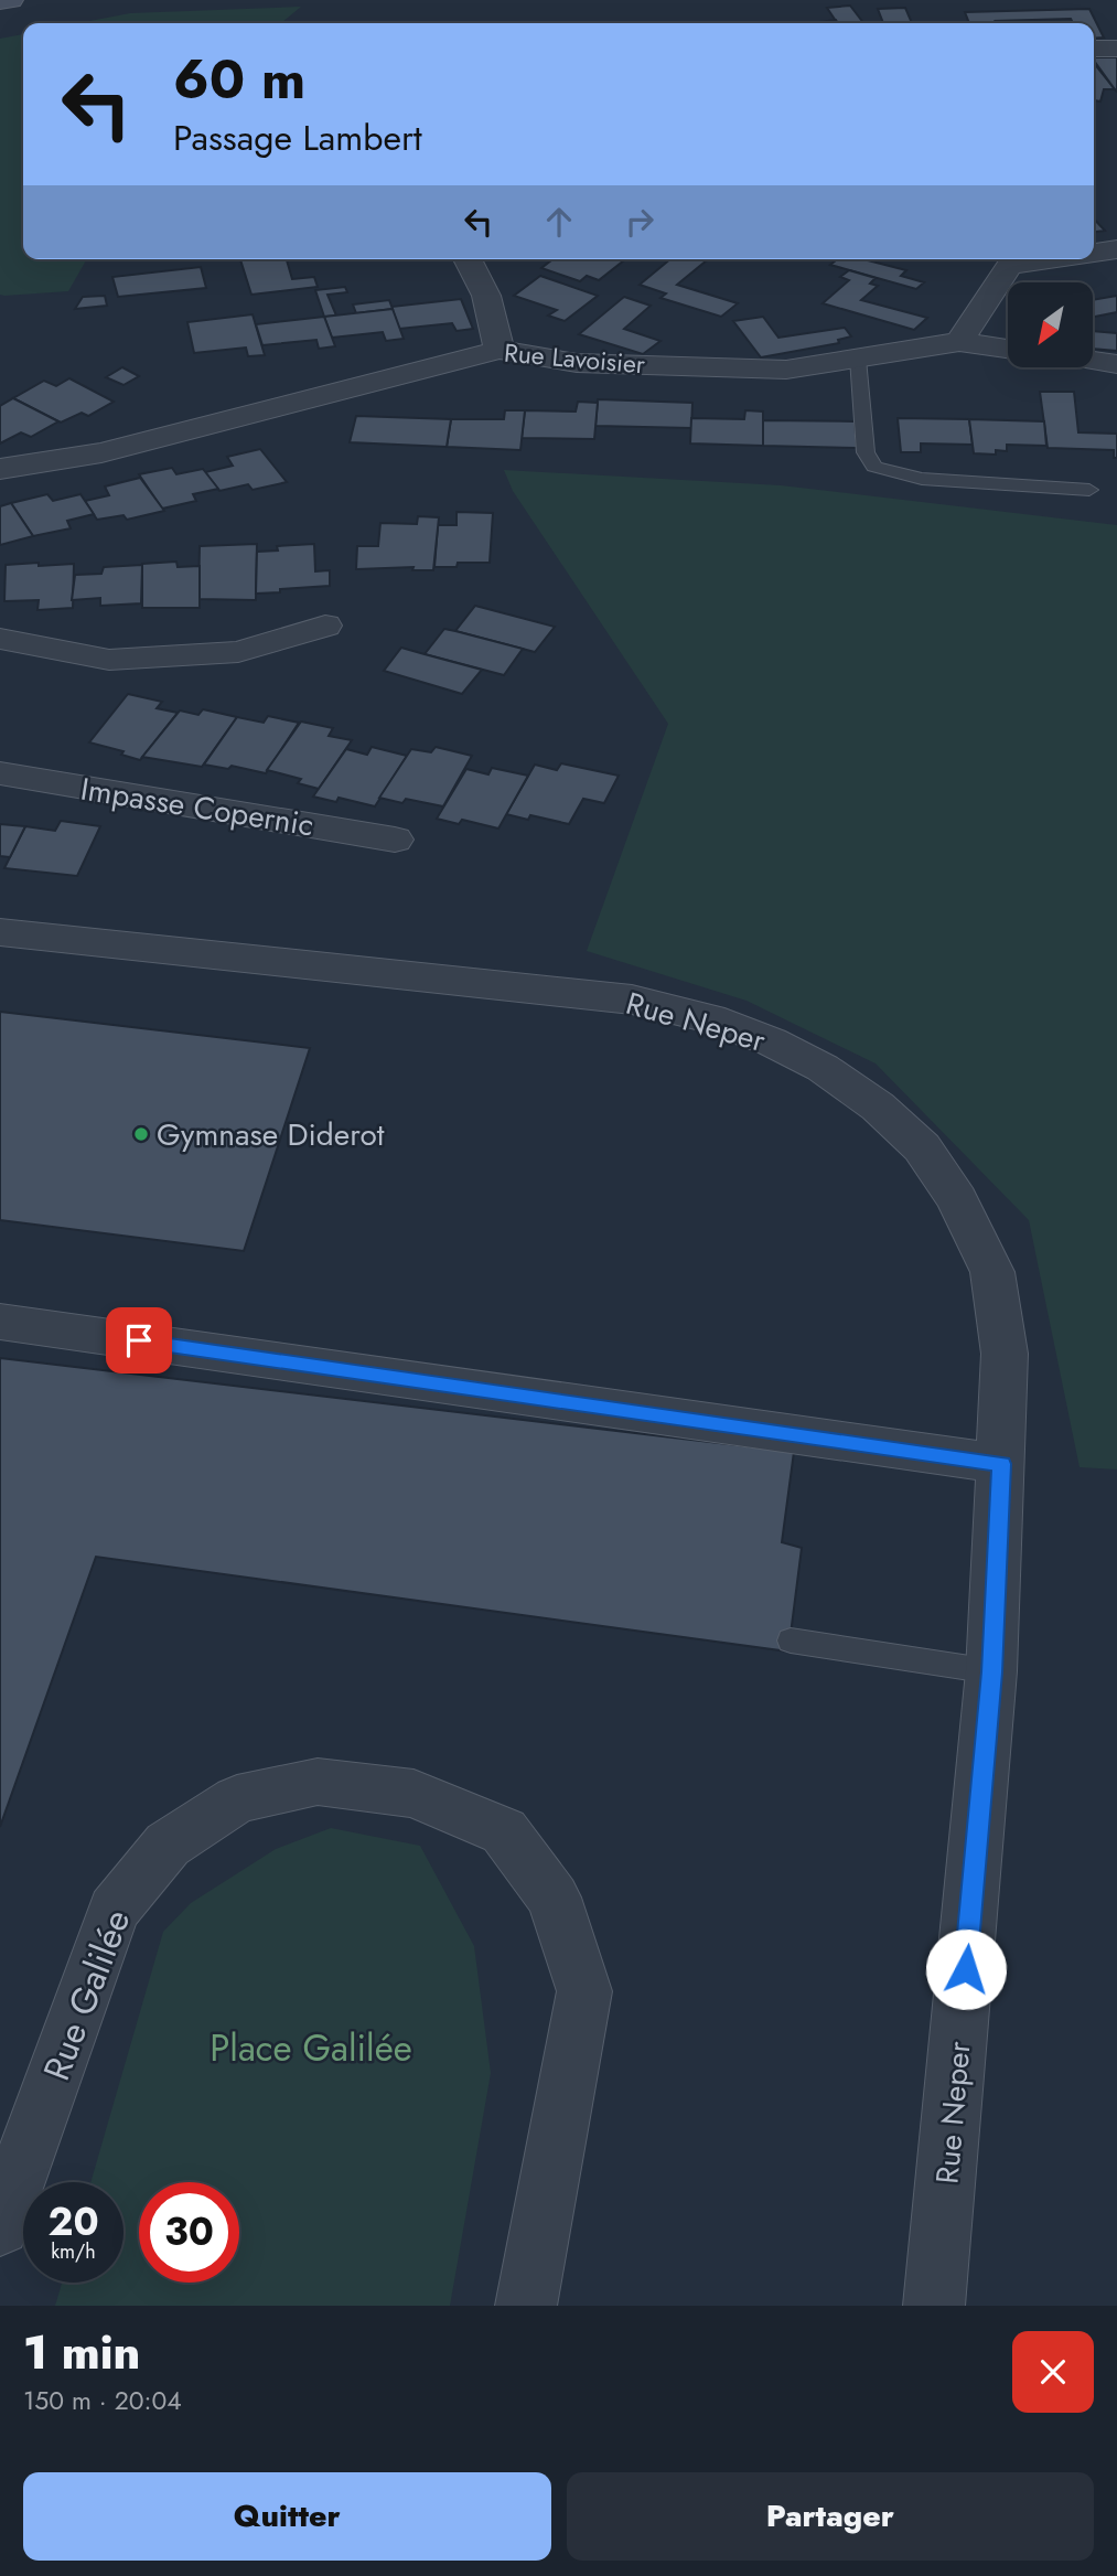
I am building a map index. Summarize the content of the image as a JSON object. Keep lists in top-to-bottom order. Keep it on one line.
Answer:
{"streets":{"street":["Rue Lavoisier","Impasse Copernic","Rue Neper","Rue Galilée"]},"parks":["Place Galilée"],"places":["Gymnase Diderot"],"north":"bottom left","page":{"turn":["60 m","Passage Lambert"],"speed":"20 km/h","limit":"30","heading":["1 min","150 m · 20:04"],"buttons":["Quitter","Partager"]}}
